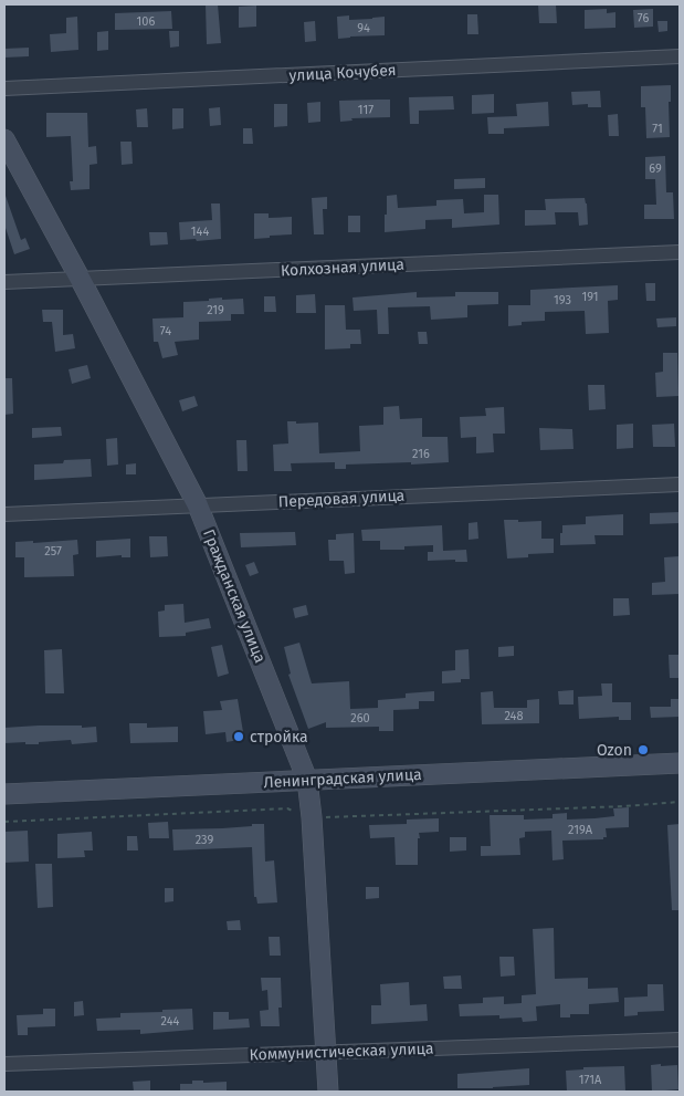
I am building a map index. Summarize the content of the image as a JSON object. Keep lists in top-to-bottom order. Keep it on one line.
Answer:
{"streets":{"main road":["Гражданская улица","Ленинградская улица"],"street":["улица Кочубея","Колхозная улица","Передовая улица","Коммунистическая улица"]},"crossings":[["Колхозная улица","Гражданская улица"],["Передовая улица","Гражданская улица"],["Гражданская улица","Ленинградская улица"],["Гражданская улица","Коммунистическая улица"]],"places":["стройка","Ozon"],"house_numbers":["76","106","94","117","71","69","144","191","193","219","74","216","257","248","260","219А","239","244","171А"]}
